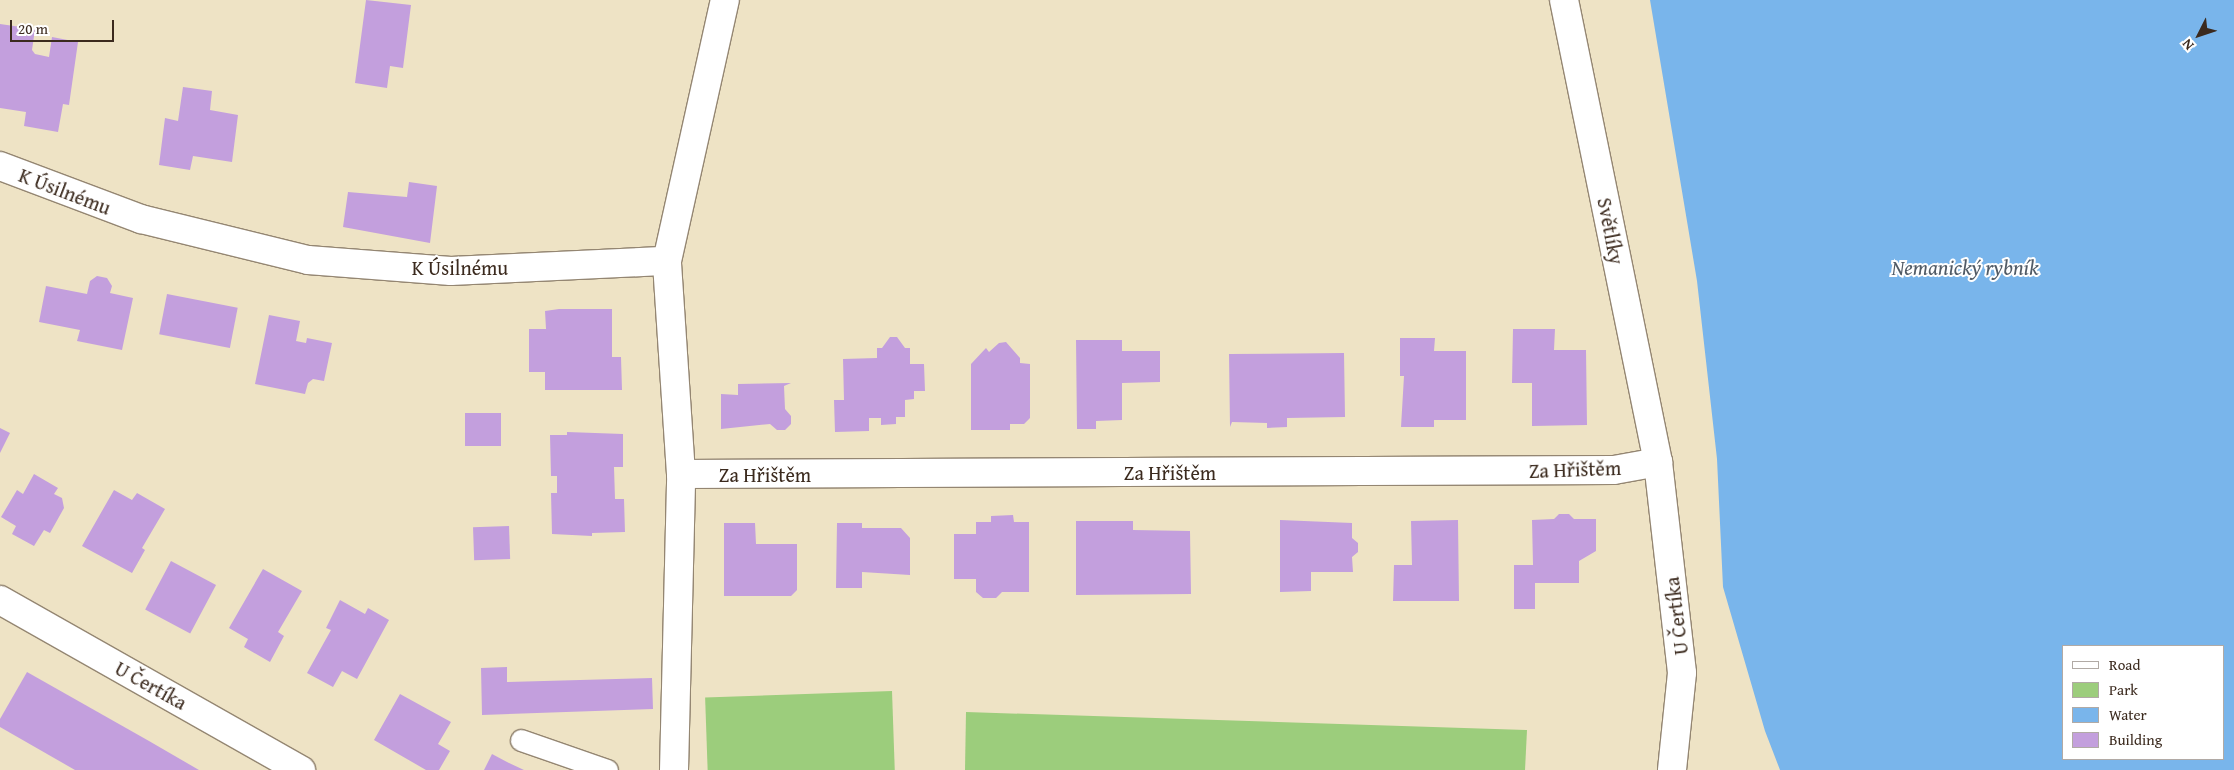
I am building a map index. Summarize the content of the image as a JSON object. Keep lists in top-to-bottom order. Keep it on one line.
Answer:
{"streets":{"street":["K Úsilnému","Světlíky","Za Hřištěm","U Čertíka"]},"crossings":[["Světlíky","Za Hřištěm"],["Světlíky","U Čertíka"],["Za Hřištěm","U Čertíka"]],"water":["Nemanický rybník"],"legend":["Road","Park","Water","Building"],"scale_bar":"20 m","north":"bottom left"}
